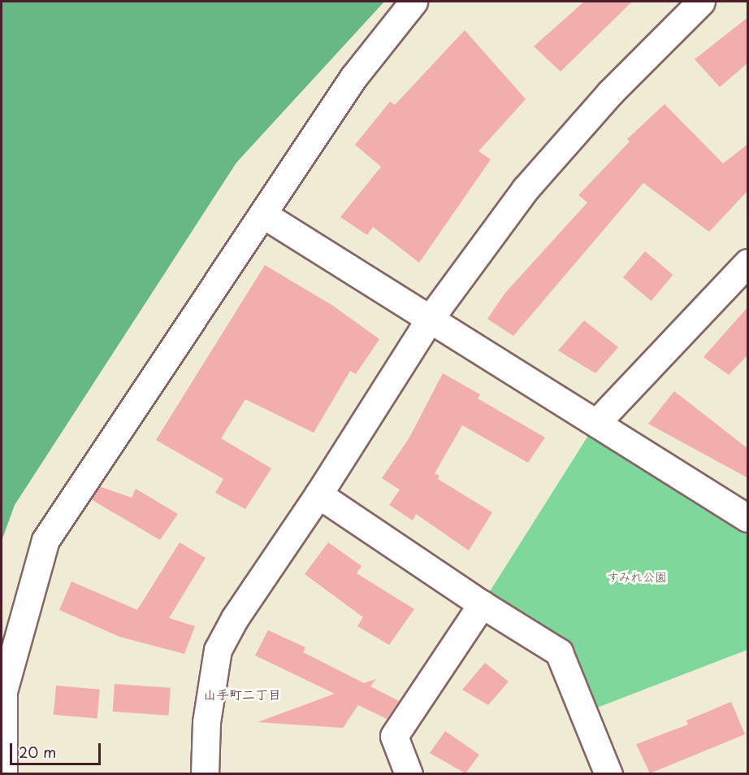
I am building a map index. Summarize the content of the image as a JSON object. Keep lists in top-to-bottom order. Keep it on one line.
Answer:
{"districts":["山手町二丁目"],"parks":["すみれ公園"],"scale_bar":"20 m"}
